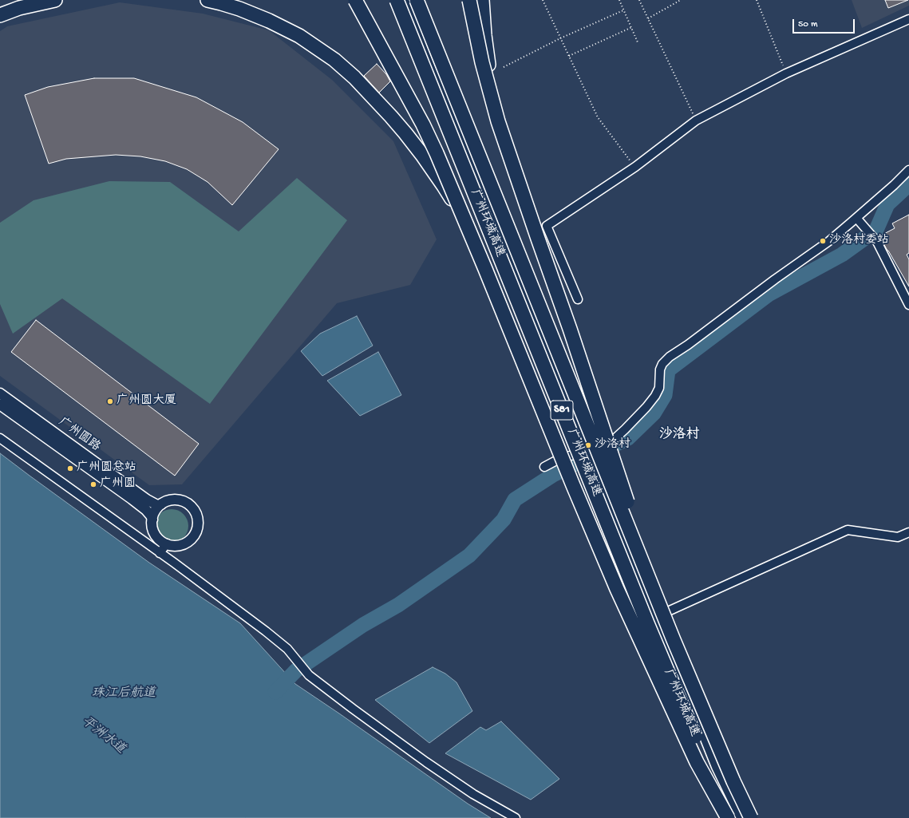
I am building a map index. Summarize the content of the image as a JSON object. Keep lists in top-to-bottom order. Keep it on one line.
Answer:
{"streets":{"highway":["广州环城高速","S81"],"street":["广州圆路"]},"districts":["沙洛村"],"water":["珠江后航道","平洲水道"],"places":["沙洛村委站","广州圆大厦","沙洛村","广州圆总站","广州圆"],"scale_bar":"50 m"}
